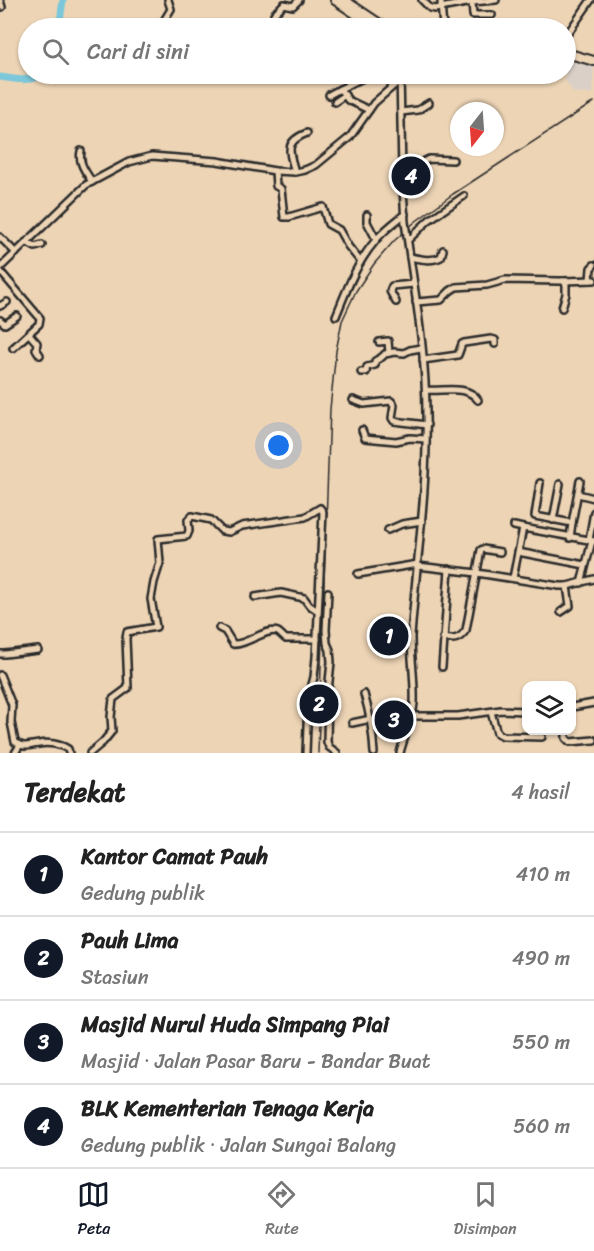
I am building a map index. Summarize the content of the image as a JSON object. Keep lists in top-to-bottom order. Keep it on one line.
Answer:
{"north":"bottom","page":{"search":"Cari di sini","pins":["4","1","2","3"],"heading":["Terdekat","4 hasil"],"list":[{"mark":"1","name":"Kantor Camat Pauh","note":"Gedung publik","value":"410 m"},{"mark":"2","name":"Pauh Lima","note":"Stasiun","value":"490 m"},{"mark":"3","name":"Masjid Nurul Huda Simpang Piai","note":"Masjid · Jalan Pasar Baru - Bandar Buat","value":"550 m"},{"mark":"4","name":"BLK Kementerian Tenaga Kerja","note":"Gedung publik · Jalan Sungai Balang","value":"560 m"}],"nav":["Peta","Rute","Disimpan"]}}
